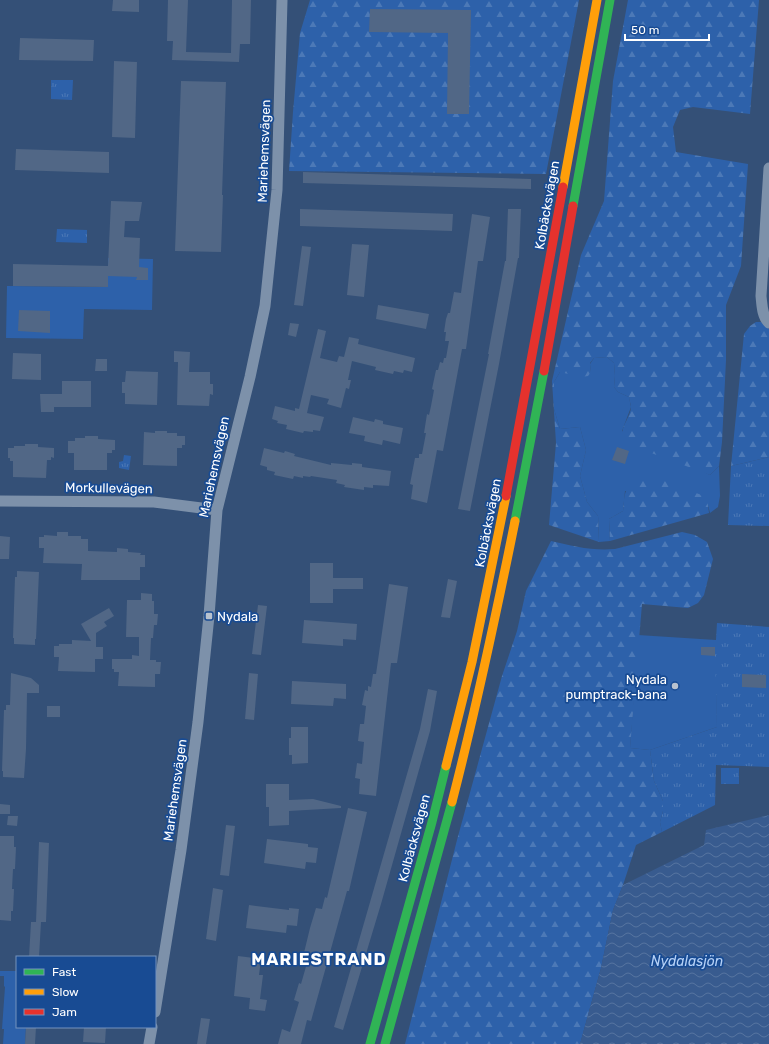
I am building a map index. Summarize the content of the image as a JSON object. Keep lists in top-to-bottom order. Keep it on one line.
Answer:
{"streets":{"highway":["Kolbäcksvägen"],"street":["Mariehemsvägen","Morkullevägen"]},"crossings":[["Mariehemsvägen","Morkullevägen"]],"districts":["MARIESTRAND"],"water":["Nydalasjön"],"places":{"transit":["Nydala"],"other":["Nydala pumptrack-bana"]},"legend":["Fast","Slow","Jam"],"scale_bar":"50 m"}
